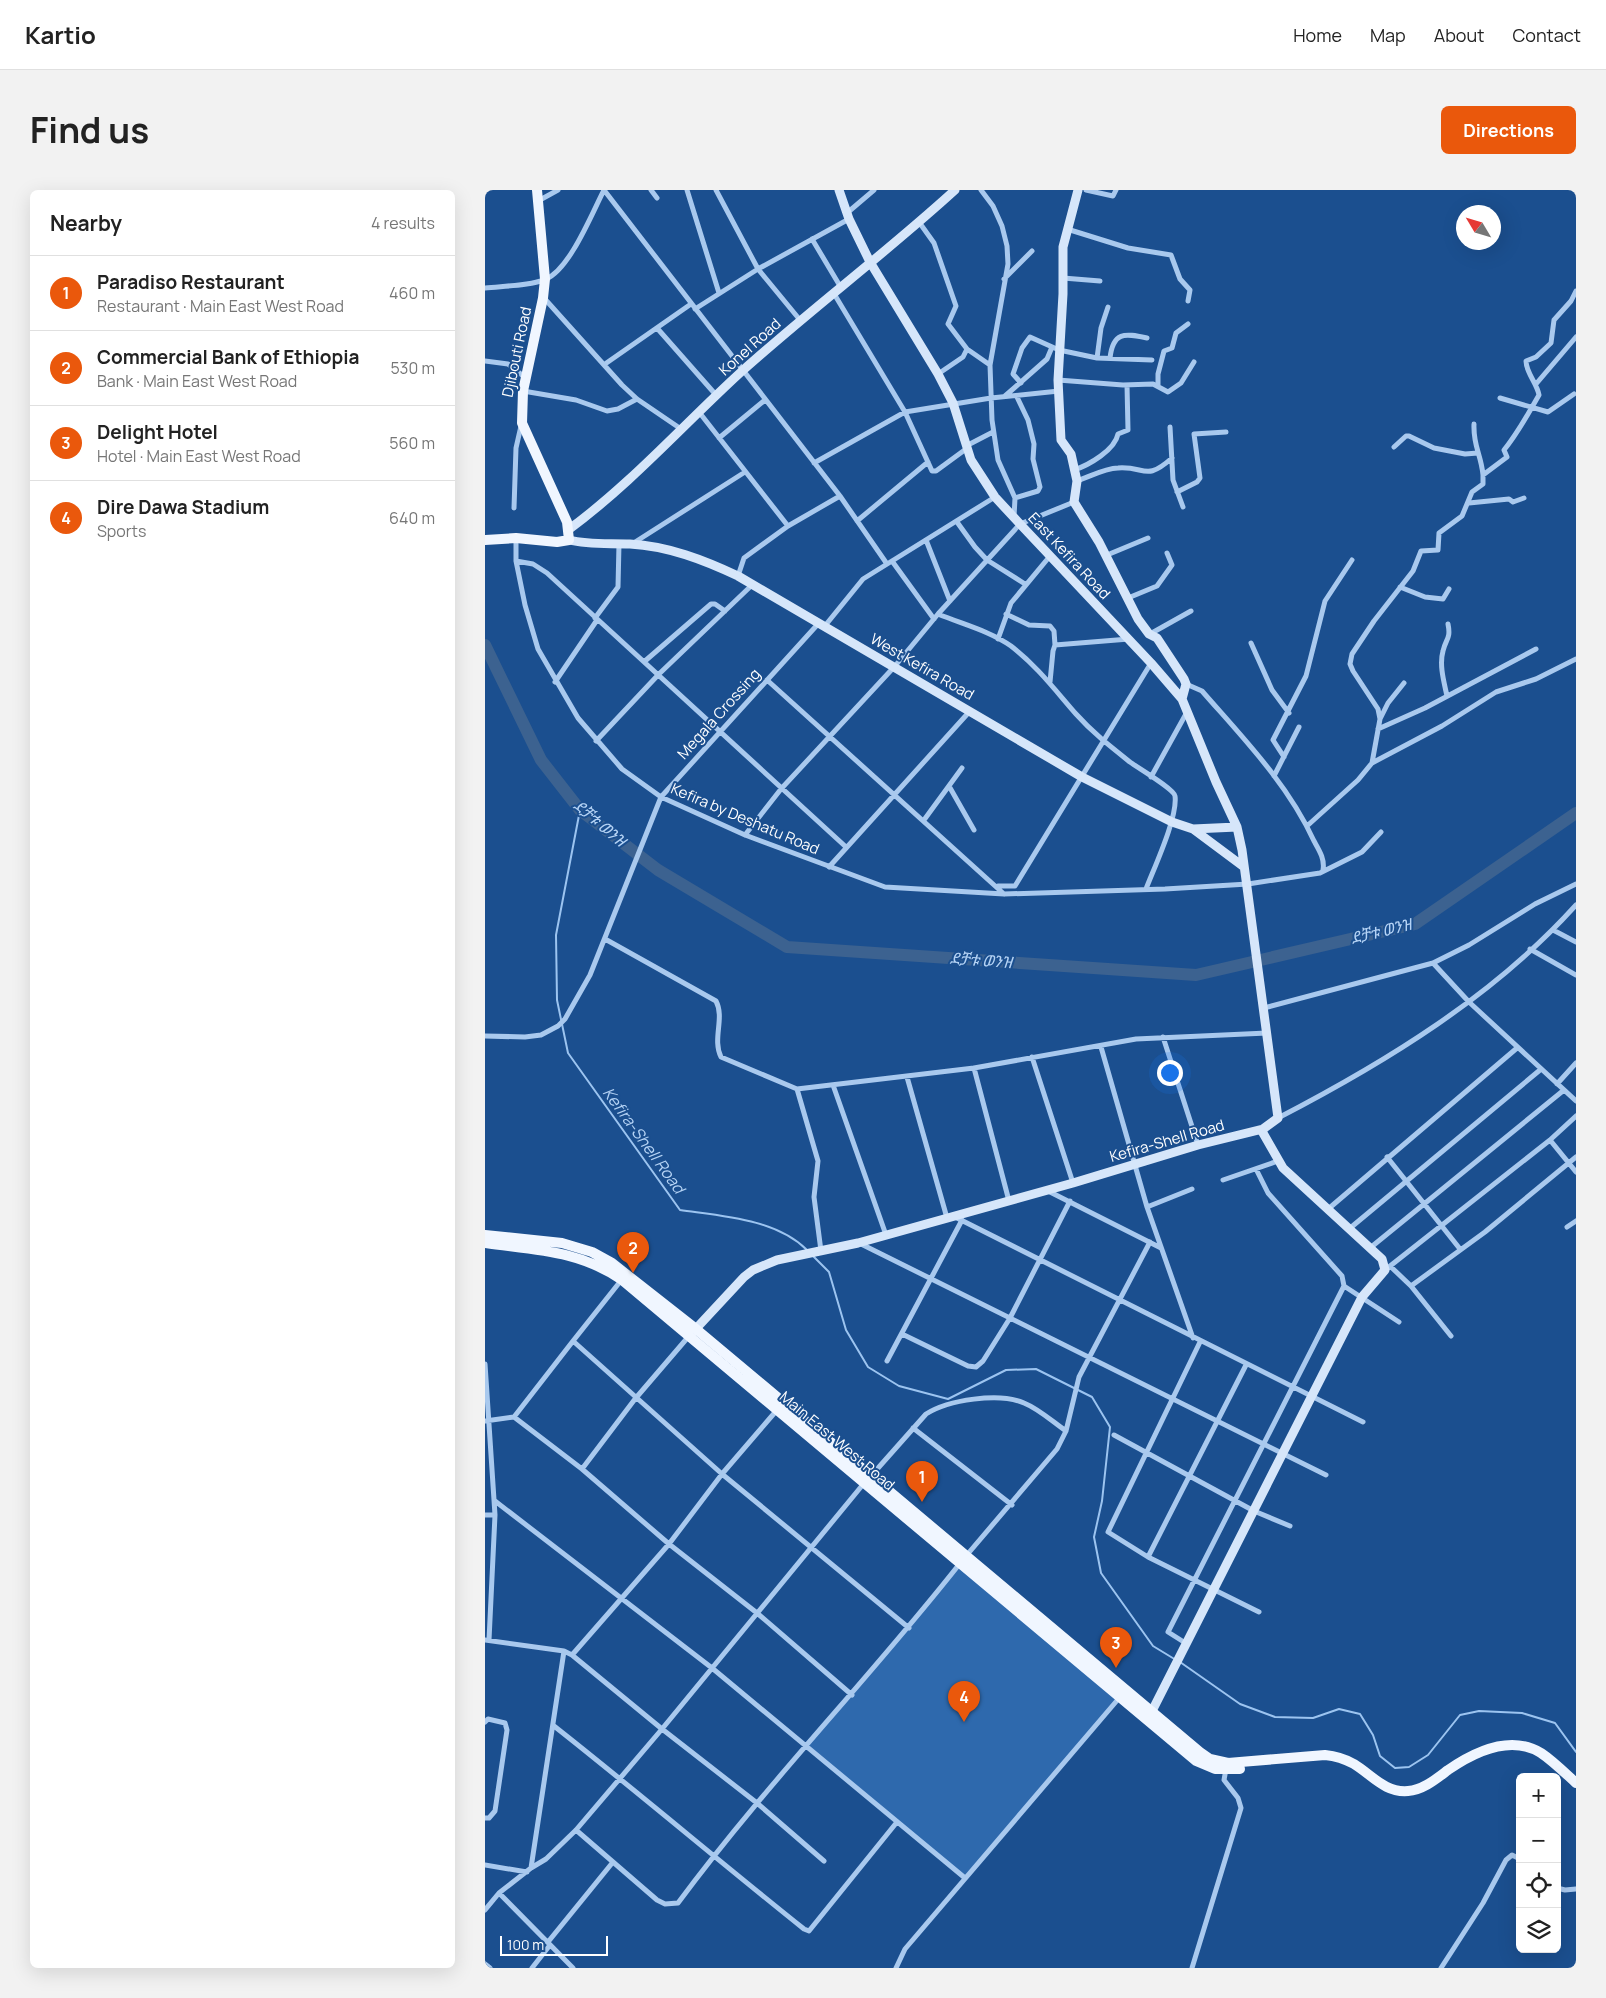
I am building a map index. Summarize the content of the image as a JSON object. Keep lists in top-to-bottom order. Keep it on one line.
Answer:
{"streets":{"main road":["Konel Road","Djibouti Road","East Kefira Road","West Kefira Road","Kefira-Shell Road","Main East West Road"],"street":["Megala Crossing","Kefira by Deshatu Road"]},"crossings":[["Konel Road","Djibouti Road"],["Konel Road","East Kefira Road"],["Konel Road","West Kefira Road"],["Djibouti Road","West Kefira Road"],["East Kefira Road","West Kefira Road"],["East Kefira Road","Megala Crossing"],["West Kefira Road","Megala Crossing"],["Megala Crossing","Kefira by Deshatu Road"],["Kefira-Shell Road","Main East West Road"]],"water":["ደቻቱ ወንዝ","Kefira-Shell Road"],"scale_bar":"100 m","north":"top left","page":{"header":"Kartio","nav":["Home","Map","About","Contact"],"title":"Find us","buttons":"Directions","heading":["Nearby","4 results"],"list":[{"mark":"1","name":"Paradiso Restaurant","note":"Restaurant · Main East West Road","value":"460 m"},{"mark":"2","name":"Commercial Bank of Ethiopia","note":"Bank · Main East West Road","value":"530 m"},{"mark":"3","name":"Delight Hotel","note":"Hotel · Main East West Road","value":"560 m"},{"mark":"4","name":"Dire Dawa Stadium","note":"Sports","value":"640 m"}],"pins":["2","1","3","4"],"map_buttons":["+","−"],"scale":"100 m"}}
